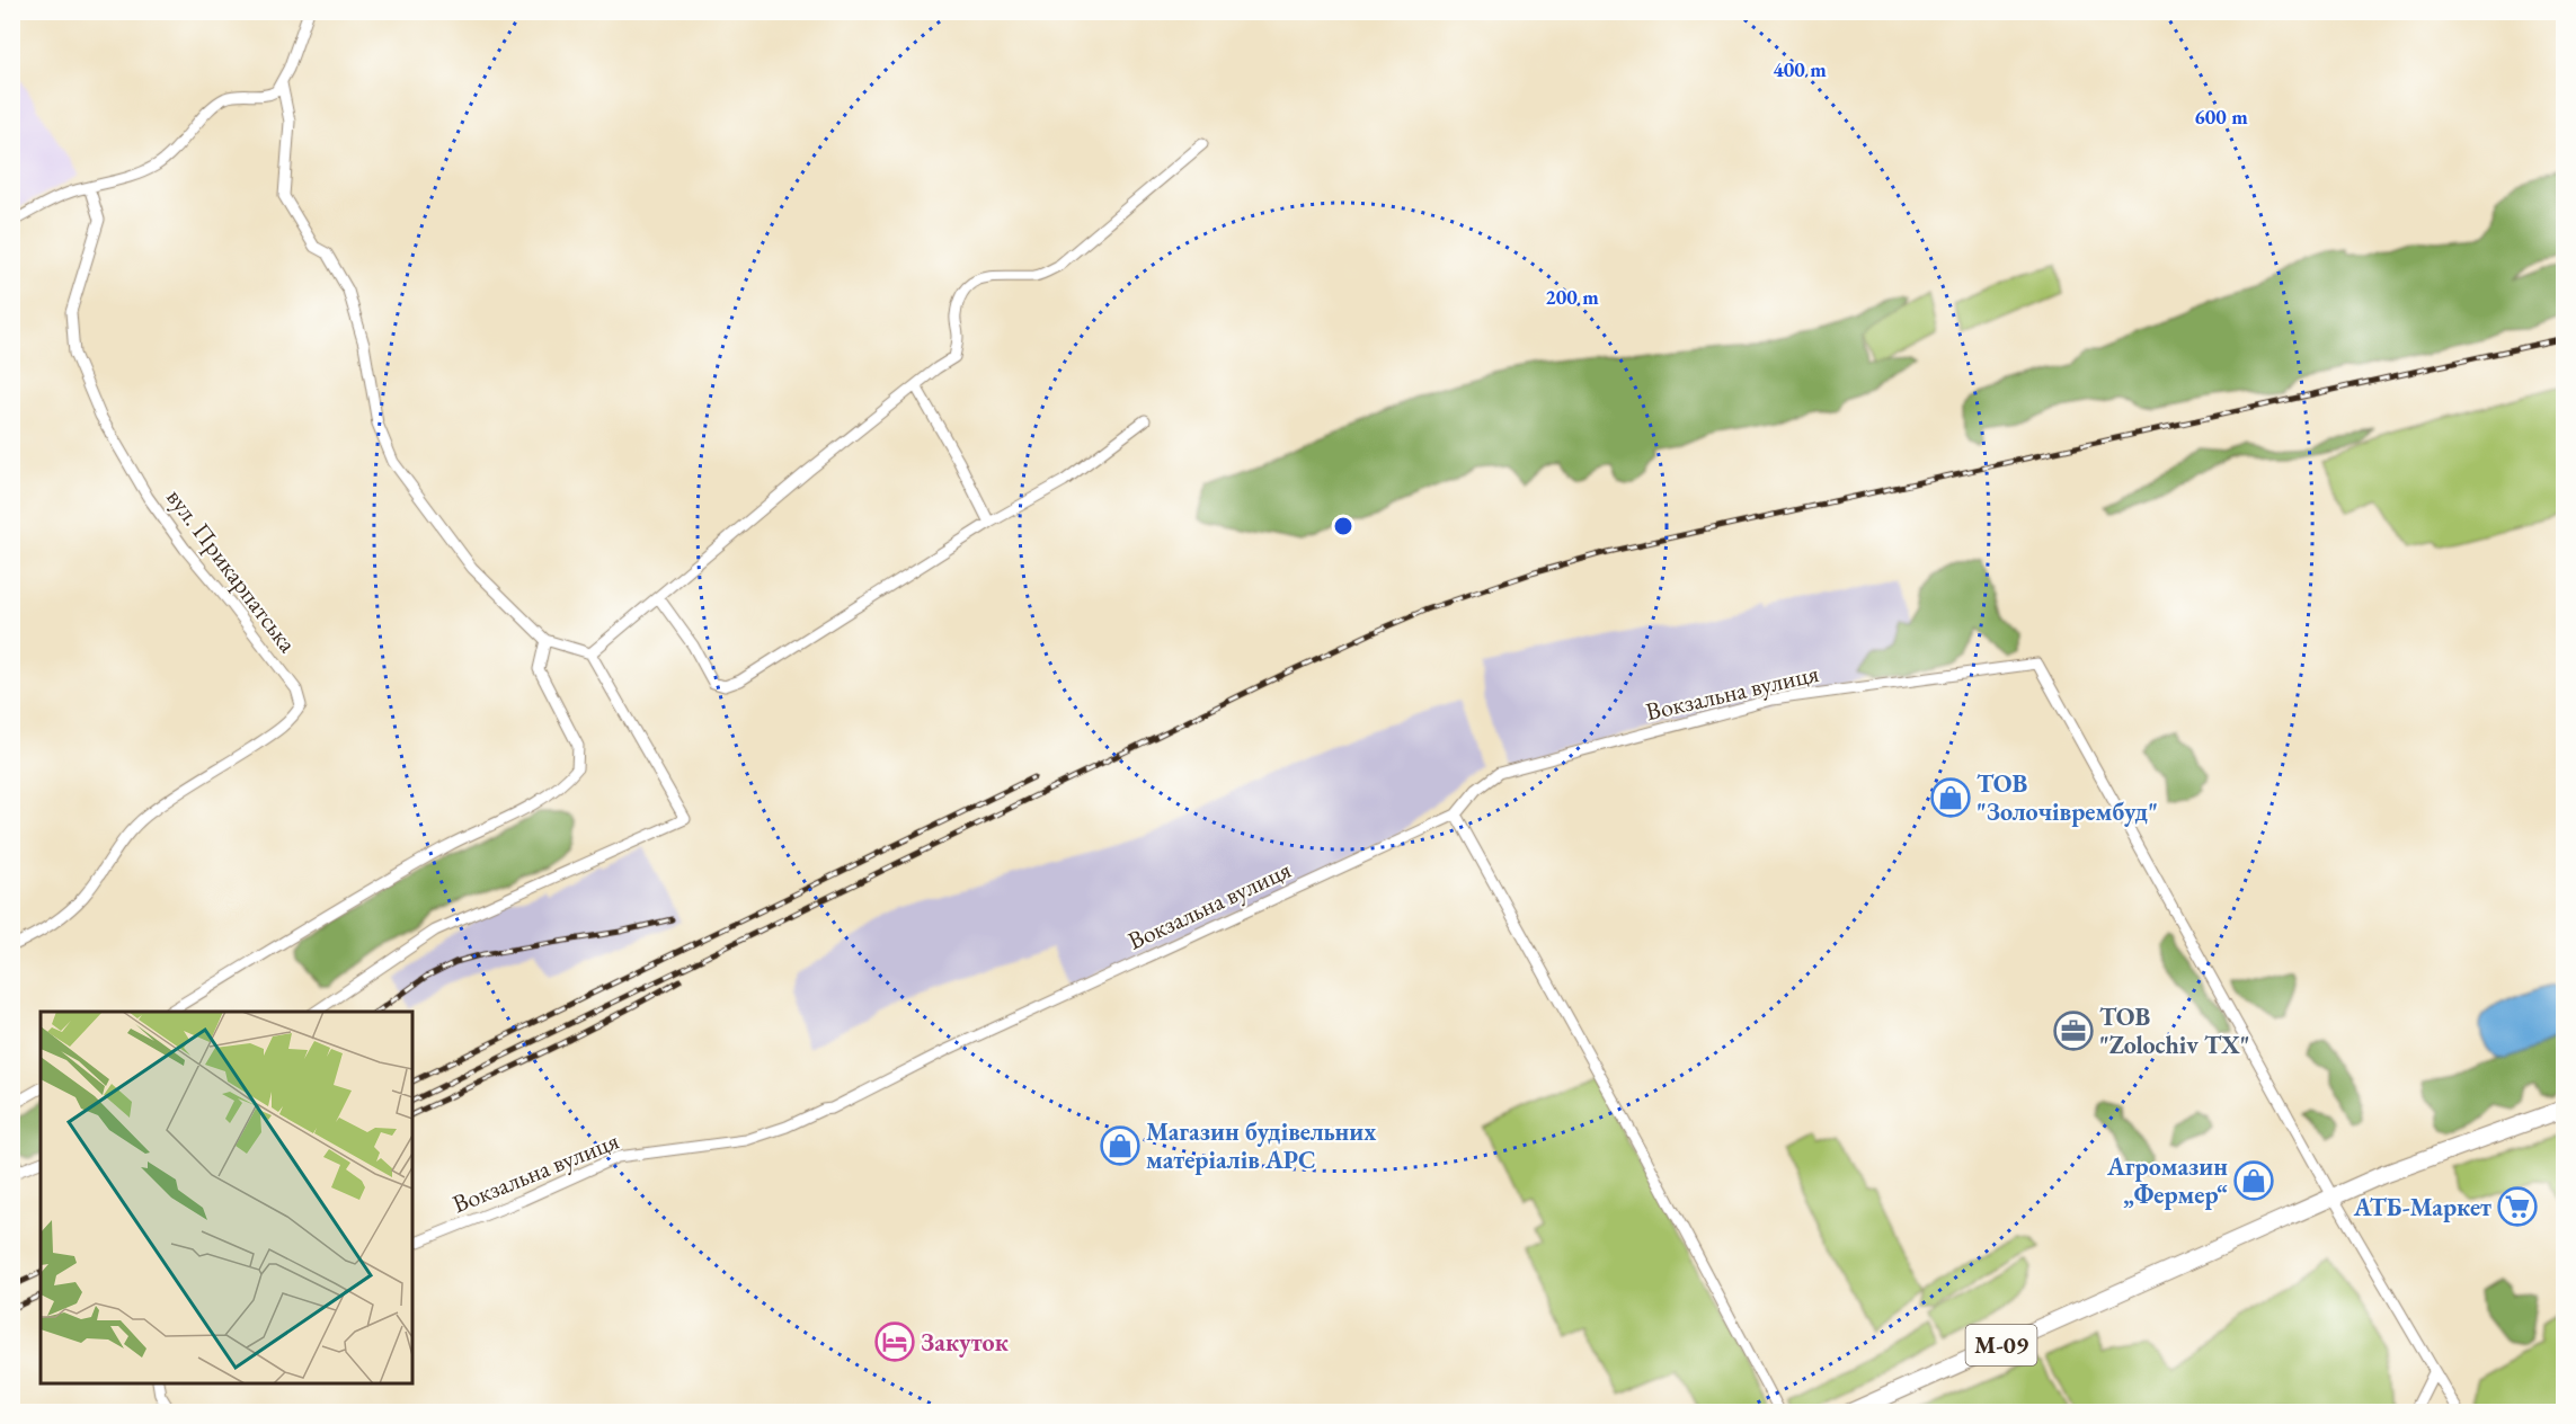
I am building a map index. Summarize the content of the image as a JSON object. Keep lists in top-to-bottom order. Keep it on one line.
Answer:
{"streets":{"highway":["М-09"],"street":["вул. Прикарпатська","Вокзальна вулиця"]},"crossings":[["Вокзальна вулиця","М-09"]],"places":{"shop":["ТОВ \"Золочіврембуд\"","Магазин будівельних матеріалів APC","Агромазин „Фермер“"],"office":["ТОВ \"Zolochiv TX\""],"supermarket":["АТБ-Маркет"],"hotel":["Закуток"]},"rings":["400 m","600 m","200 m"]}
